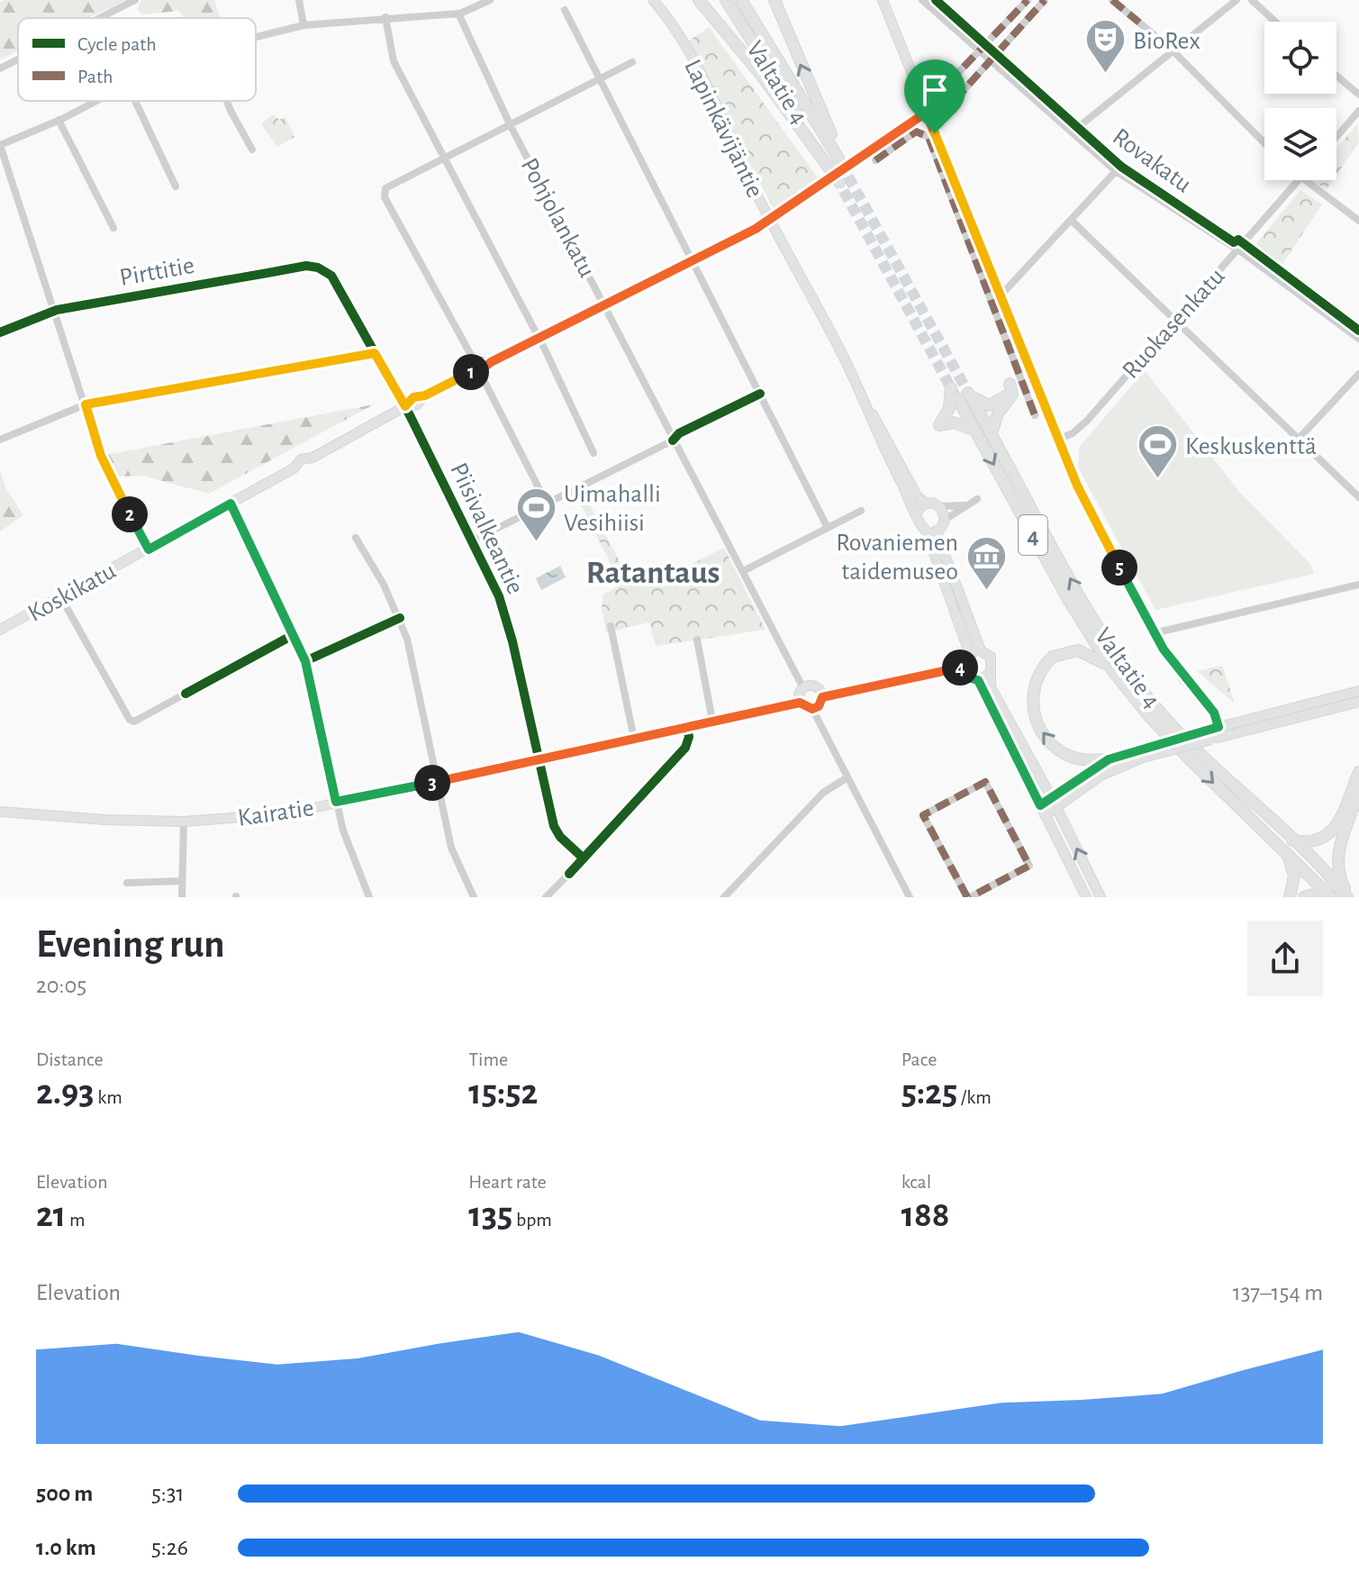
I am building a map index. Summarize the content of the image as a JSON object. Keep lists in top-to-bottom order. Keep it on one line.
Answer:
{"streets":{"highway":["Valtatie 4","4"],"main road":["Lapinkävijäntie","Koskikatu","Kairatie"],"street":["Rovakatu","Pohjolankatu","Pirttitie","Ruokasenkatu","Piisivalkeantie"]},"crossings":[["Lapinkävijäntie","Koskikatu"],["Rovakatu","Ruokasenkatu"],["Pohjolankatu","Koskikatu"],["Pohjolankatu","Kairatie"],["Pirttitie","Piisivalkeantie"],["Piisivalkeantie","Koskikatu"],["Piisivalkeantie","Kairatie"]],"districts":["Ratantaus"],"places":{"theatre":["BioRex"],"sports":["Keskuskenttä","Uimahalli Vesihiisi"],"museum":["Rovaniemen taidemuseo"]},"legend":["Cycle path","Path"],"page":{"pins":["1","2","5","4","3"],"heading":["Evening run","20:05"],"stats":[["Distance","2.93 km"],["Time","15:52"],["Pace","5:25 /km"],["Elevation","21 m"],["Heart rate","135 bpm"],["kcal","188"]],"chart":["Elevation","137–154 m"],"list":[{"name":"500 m","note":"5:31"},{"name":"1.0 km","note":"5:26"}]}}
